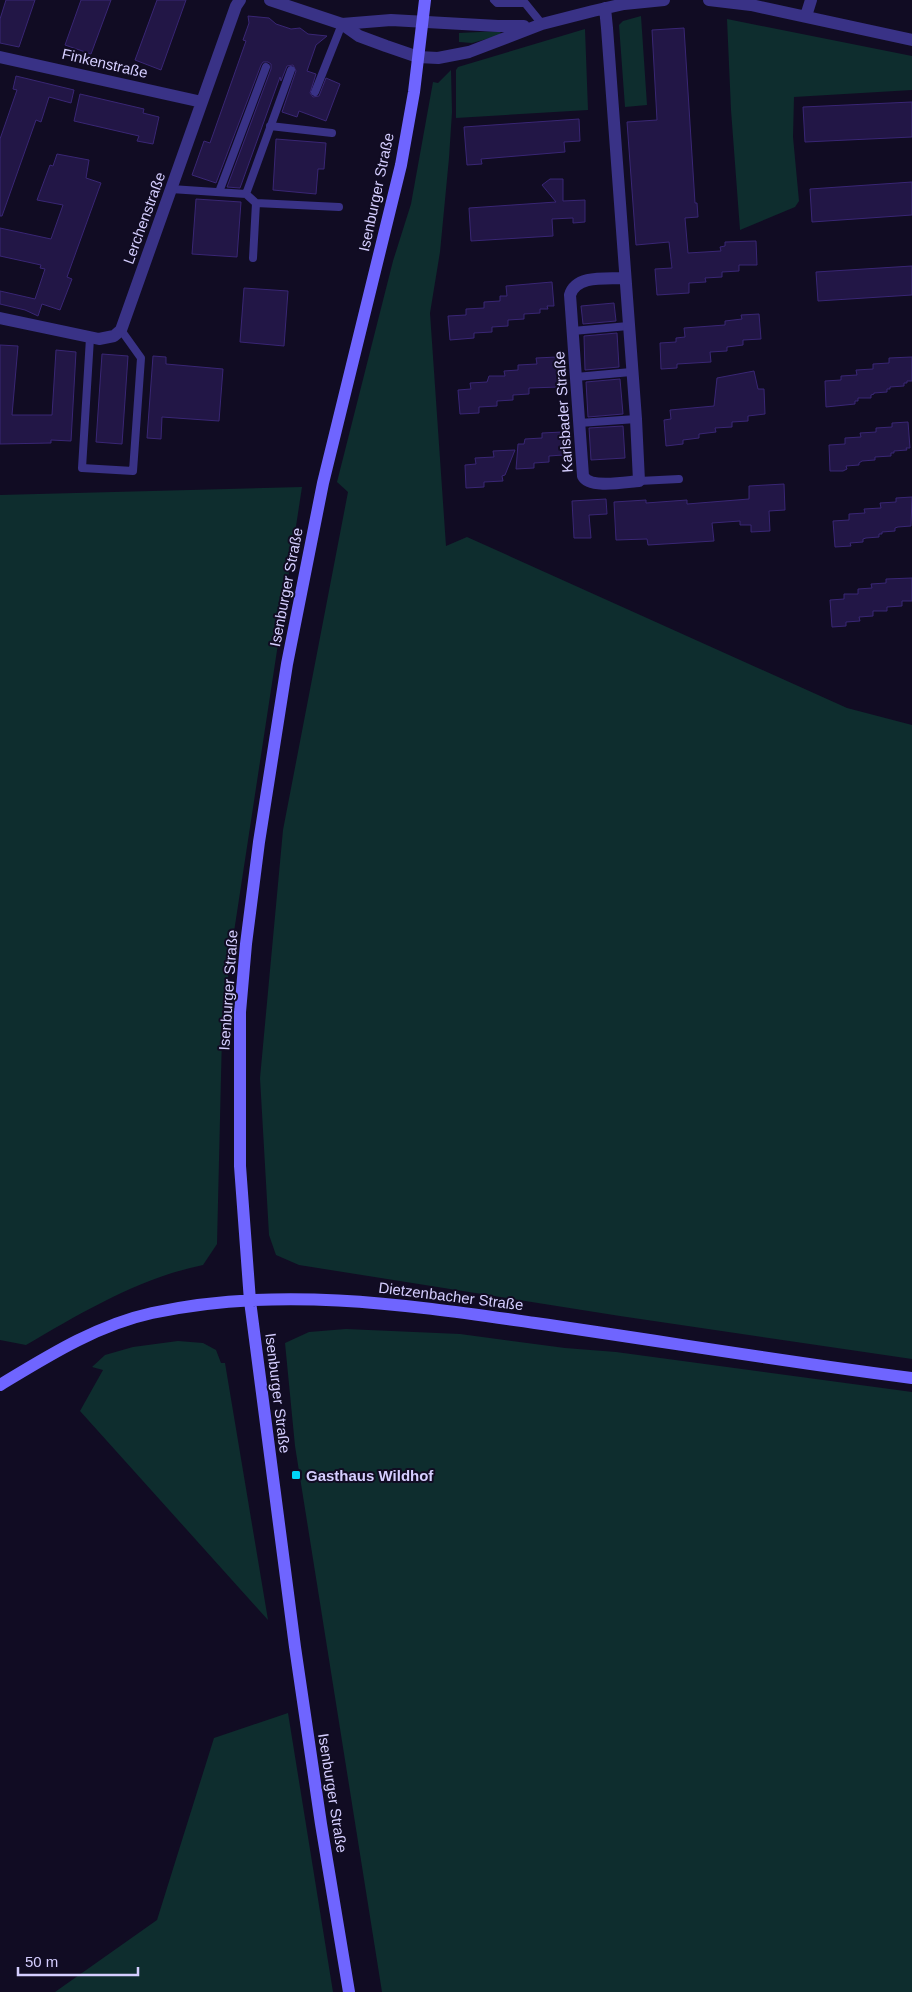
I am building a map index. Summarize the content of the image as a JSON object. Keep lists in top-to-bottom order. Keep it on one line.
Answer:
{"streets":{"main road":["Isenburger Straße","Dietzenbacher Straße"],"street":["Finkenstraße","Lerchenstraße","Karlsbader Straße"]},"crossings":[["Finkenstraße","Lerchenstraße"],["Isenburger Straße","Dietzenbacher Straße"]],"places":{"transit":["Gasthaus Wildhof"]},"scale_bar":"50 m"}
